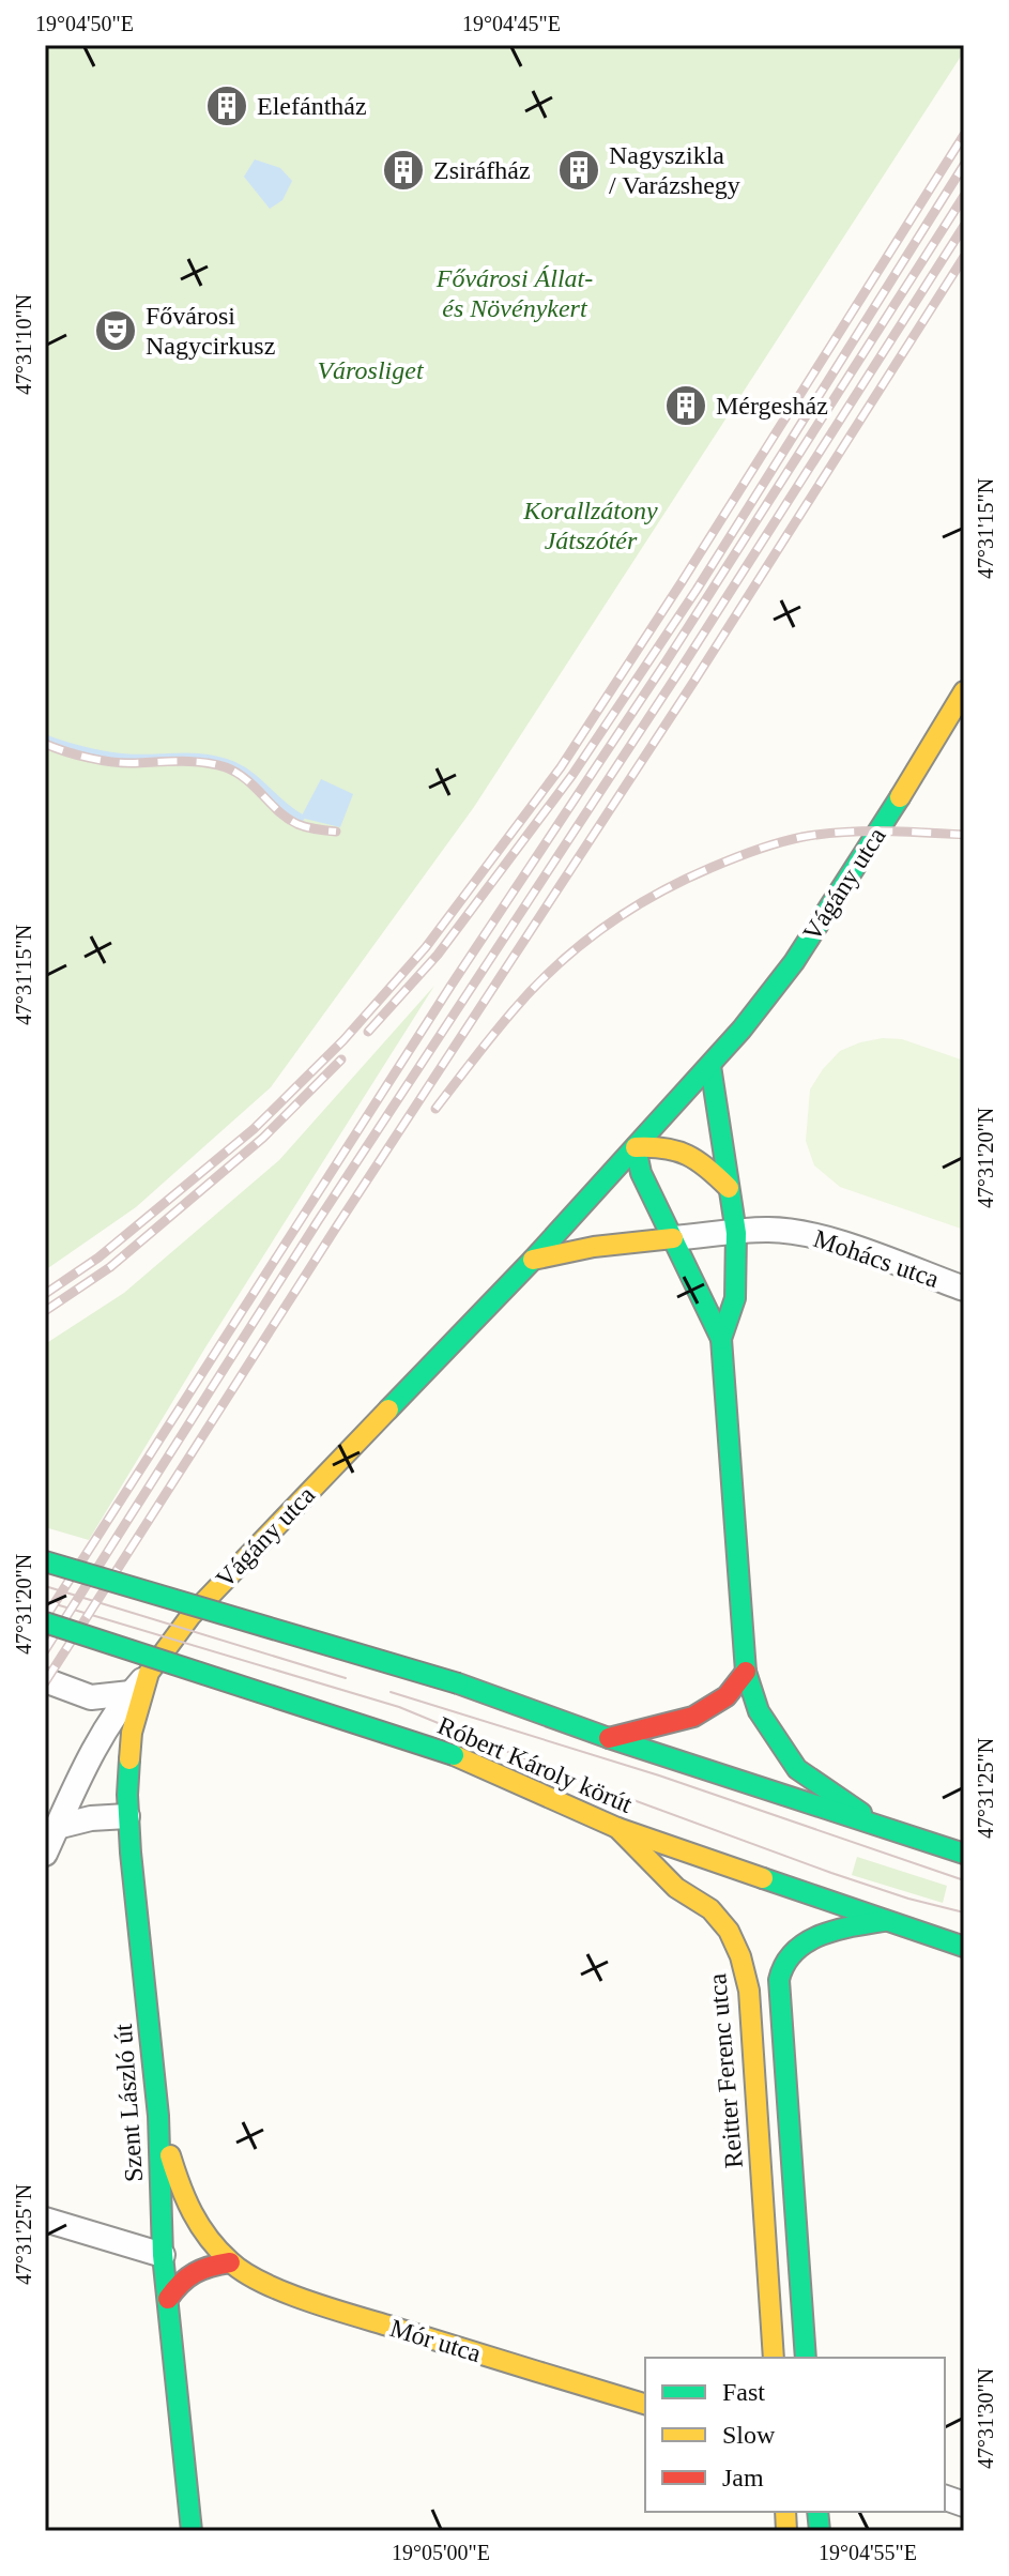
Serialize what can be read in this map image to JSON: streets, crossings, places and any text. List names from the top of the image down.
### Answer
{
  "streets": {
    "street": [
      "Vágány utca",
      "Mohács utca",
      "Róbert Károly körút",
      "Reitter Ferenc utca",
      "Szent László út",
      "Mór utca"
    ]
  },
  "crossings": [
    ["Vágány utca", "Szent László út"],
    ["Róbert Károly körút", "Reitter Ferenc utca"],
    ["Szent László út", "Mór utca"]
  ],
  "parks": ["Fővárosi Állat- és Növénykert", "Városliget", "Korallzátony Játszótér"],
  "places": {
    "building": [
      "Elefántház",
      "Zsiráfház",
      "Nagyszikla / Varázshegy",
      "Mérgesház"
    ],
    "theatre": ["Fővárosi Nagycirkusz"]
  },
  "legend": ["Fast", "Slow", "Jam"],
  "coordinates": [
    "19°04'50\"E",
    "19°04'45\"E",
    "47°31'10\"N",
    "47°31'15\"N",
    "47°31'20\"N",
    "47°31'25\"N",
    "47°31'30\"N",
    "19°05'00\"E",
    "19°04'55\"E"
  ]
}
